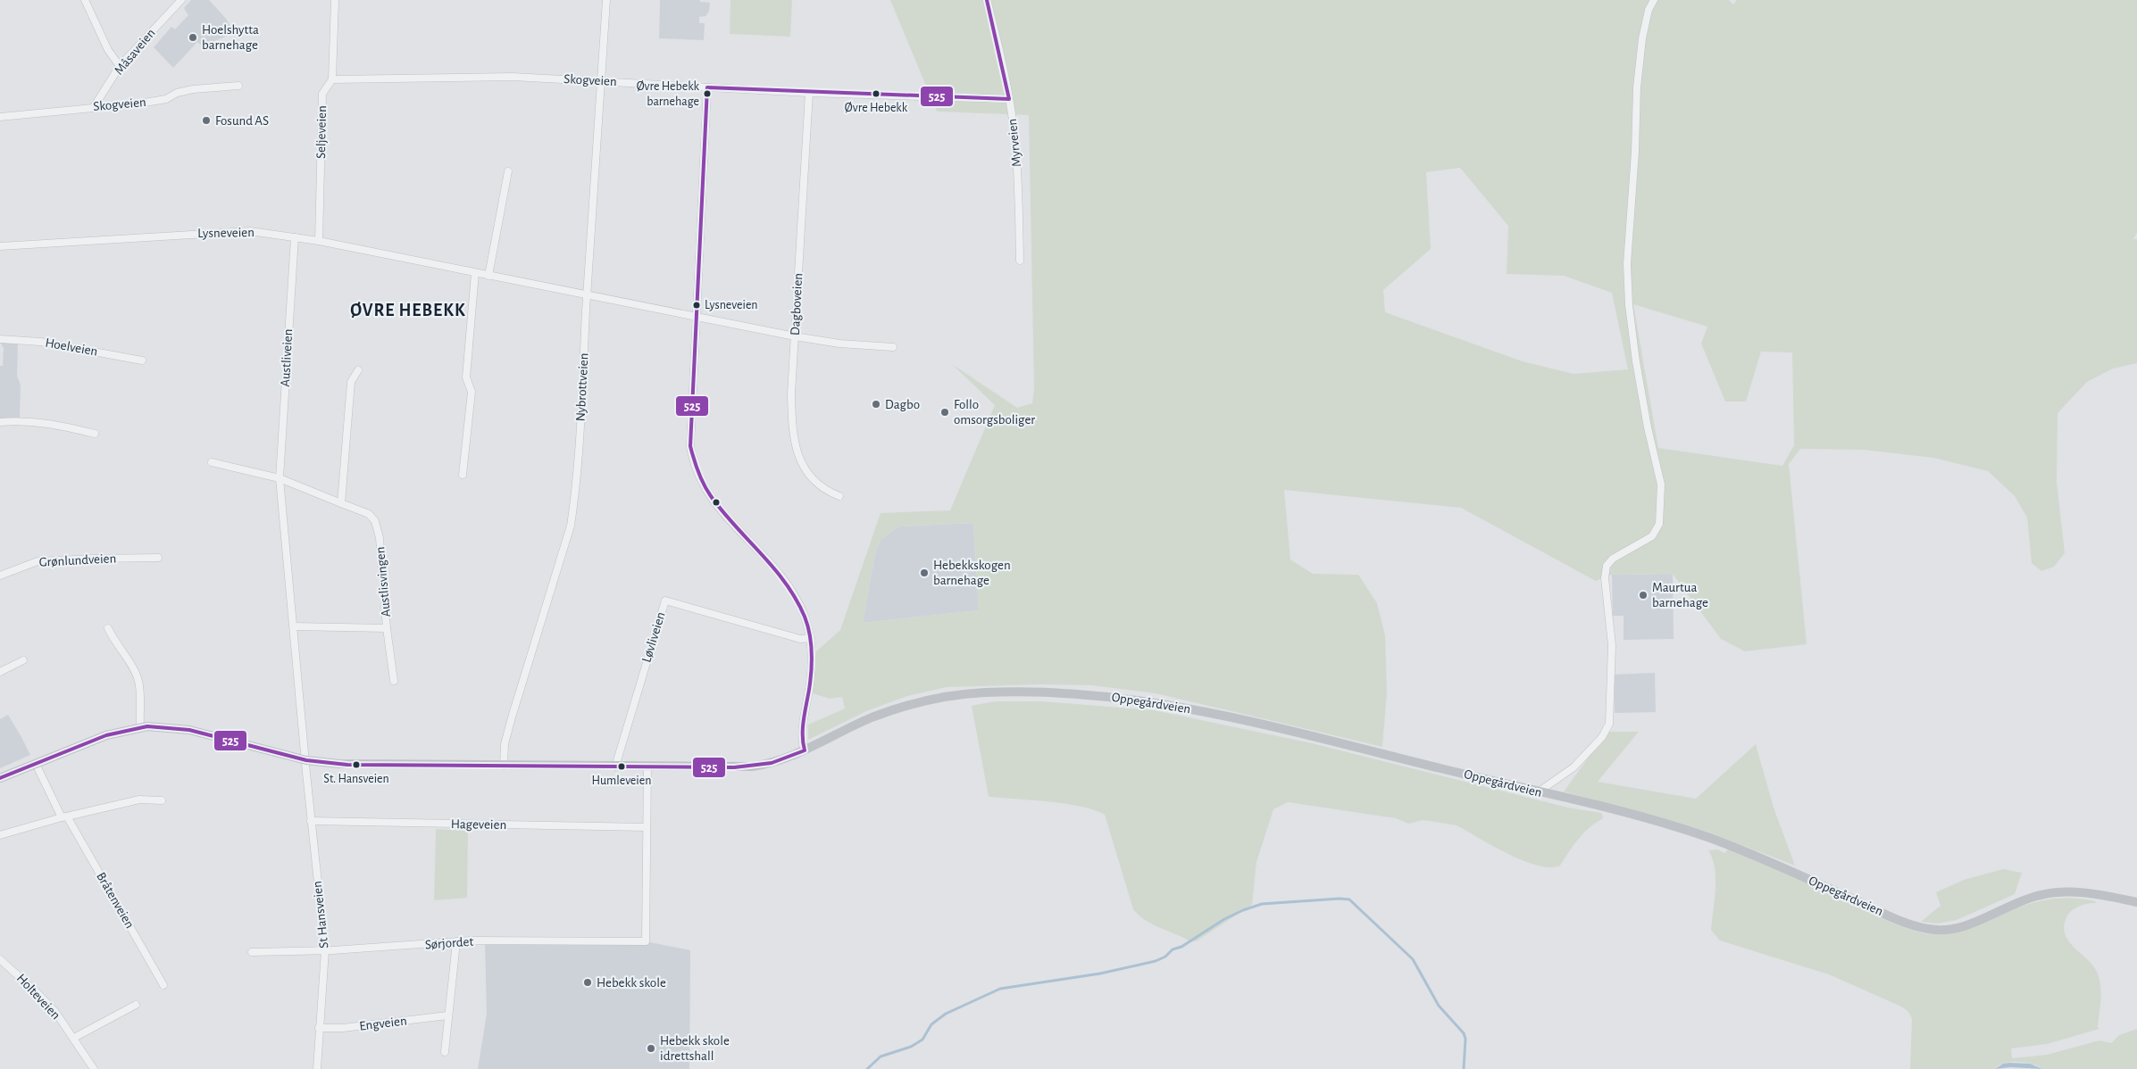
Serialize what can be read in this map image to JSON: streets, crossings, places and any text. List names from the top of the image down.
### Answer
{
  "streets": {
    "main road": ["Oppegårdveien"],
    "street": [
      "Måsaveien",
      "Skogveien",
      "Seljeveien",
      "Myrveien",
      "Lysneveien",
      "Dagboveien",
      "Hoelveien",
      "Austliveien",
      "Nybrottveien",
      "Grønlundveien",
      "Austlisvingen",
      "Løvliveien",
      "Hageveien",
      "Bråtenveien",
      "St Hansveien",
      "Sørjordet",
      "Holteveien",
      "Engveien"
    ]
  },
  "crossings": [
    ["Måsaveien", "Skogveien"],
    ["Skogveien", "Seljeveien"],
    ["Skogveien", "Myrveien"],
    ["Skogveien", "Dagboveien"],
    ["Skogveien", "Nybrottveien"],
    ["Seljeveien", "Lysneveien"],
    ["Lysneveien", "Dagboveien"],
    ["Lysneveien", "Austliveien"],
    ["Lysneveien", "Nybrottveien"],
    ["Austliveien", "Austlisvingen"],
    ["Austliveien", "Oppegårdveien"],
    ["Austliveien", "St Hansveien"],
    ["Nybrottveien", "Oppegårdveien"],
    ["Løvliveien", "Oppegårdveien"],
    ["Oppegårdveien", "Bråtenveien"],
    ["Oppegårdveien", "St Hansveien"],
    ["Hageveien", "St Hansveien"],
    ["Hageveien", "Sørjordet"],
    ["St Hansveien", "Sørjordet"],
    ["St Hansveien", "Engveien"]
  ],
  "districts": ["ØVRE HEBEKK"],
  "places": [
    "Hoelshytta barnehage",
    "Øvre Hebekk barnehage",
    "Øvre Hebekk",
    "Fosund AS",
    "Lysneveien",
    "Dagbo",
    "Follo omsorgsboliger",
    "Hebekkskogen barnehage",
    "Maurtua barnehage",
    "St. Hansveien",
    "Humleveien",
    "Hebekk skole",
    "Hebekk skole idrettshall"
  ],
  "lines": ["transit line 525"]
}
